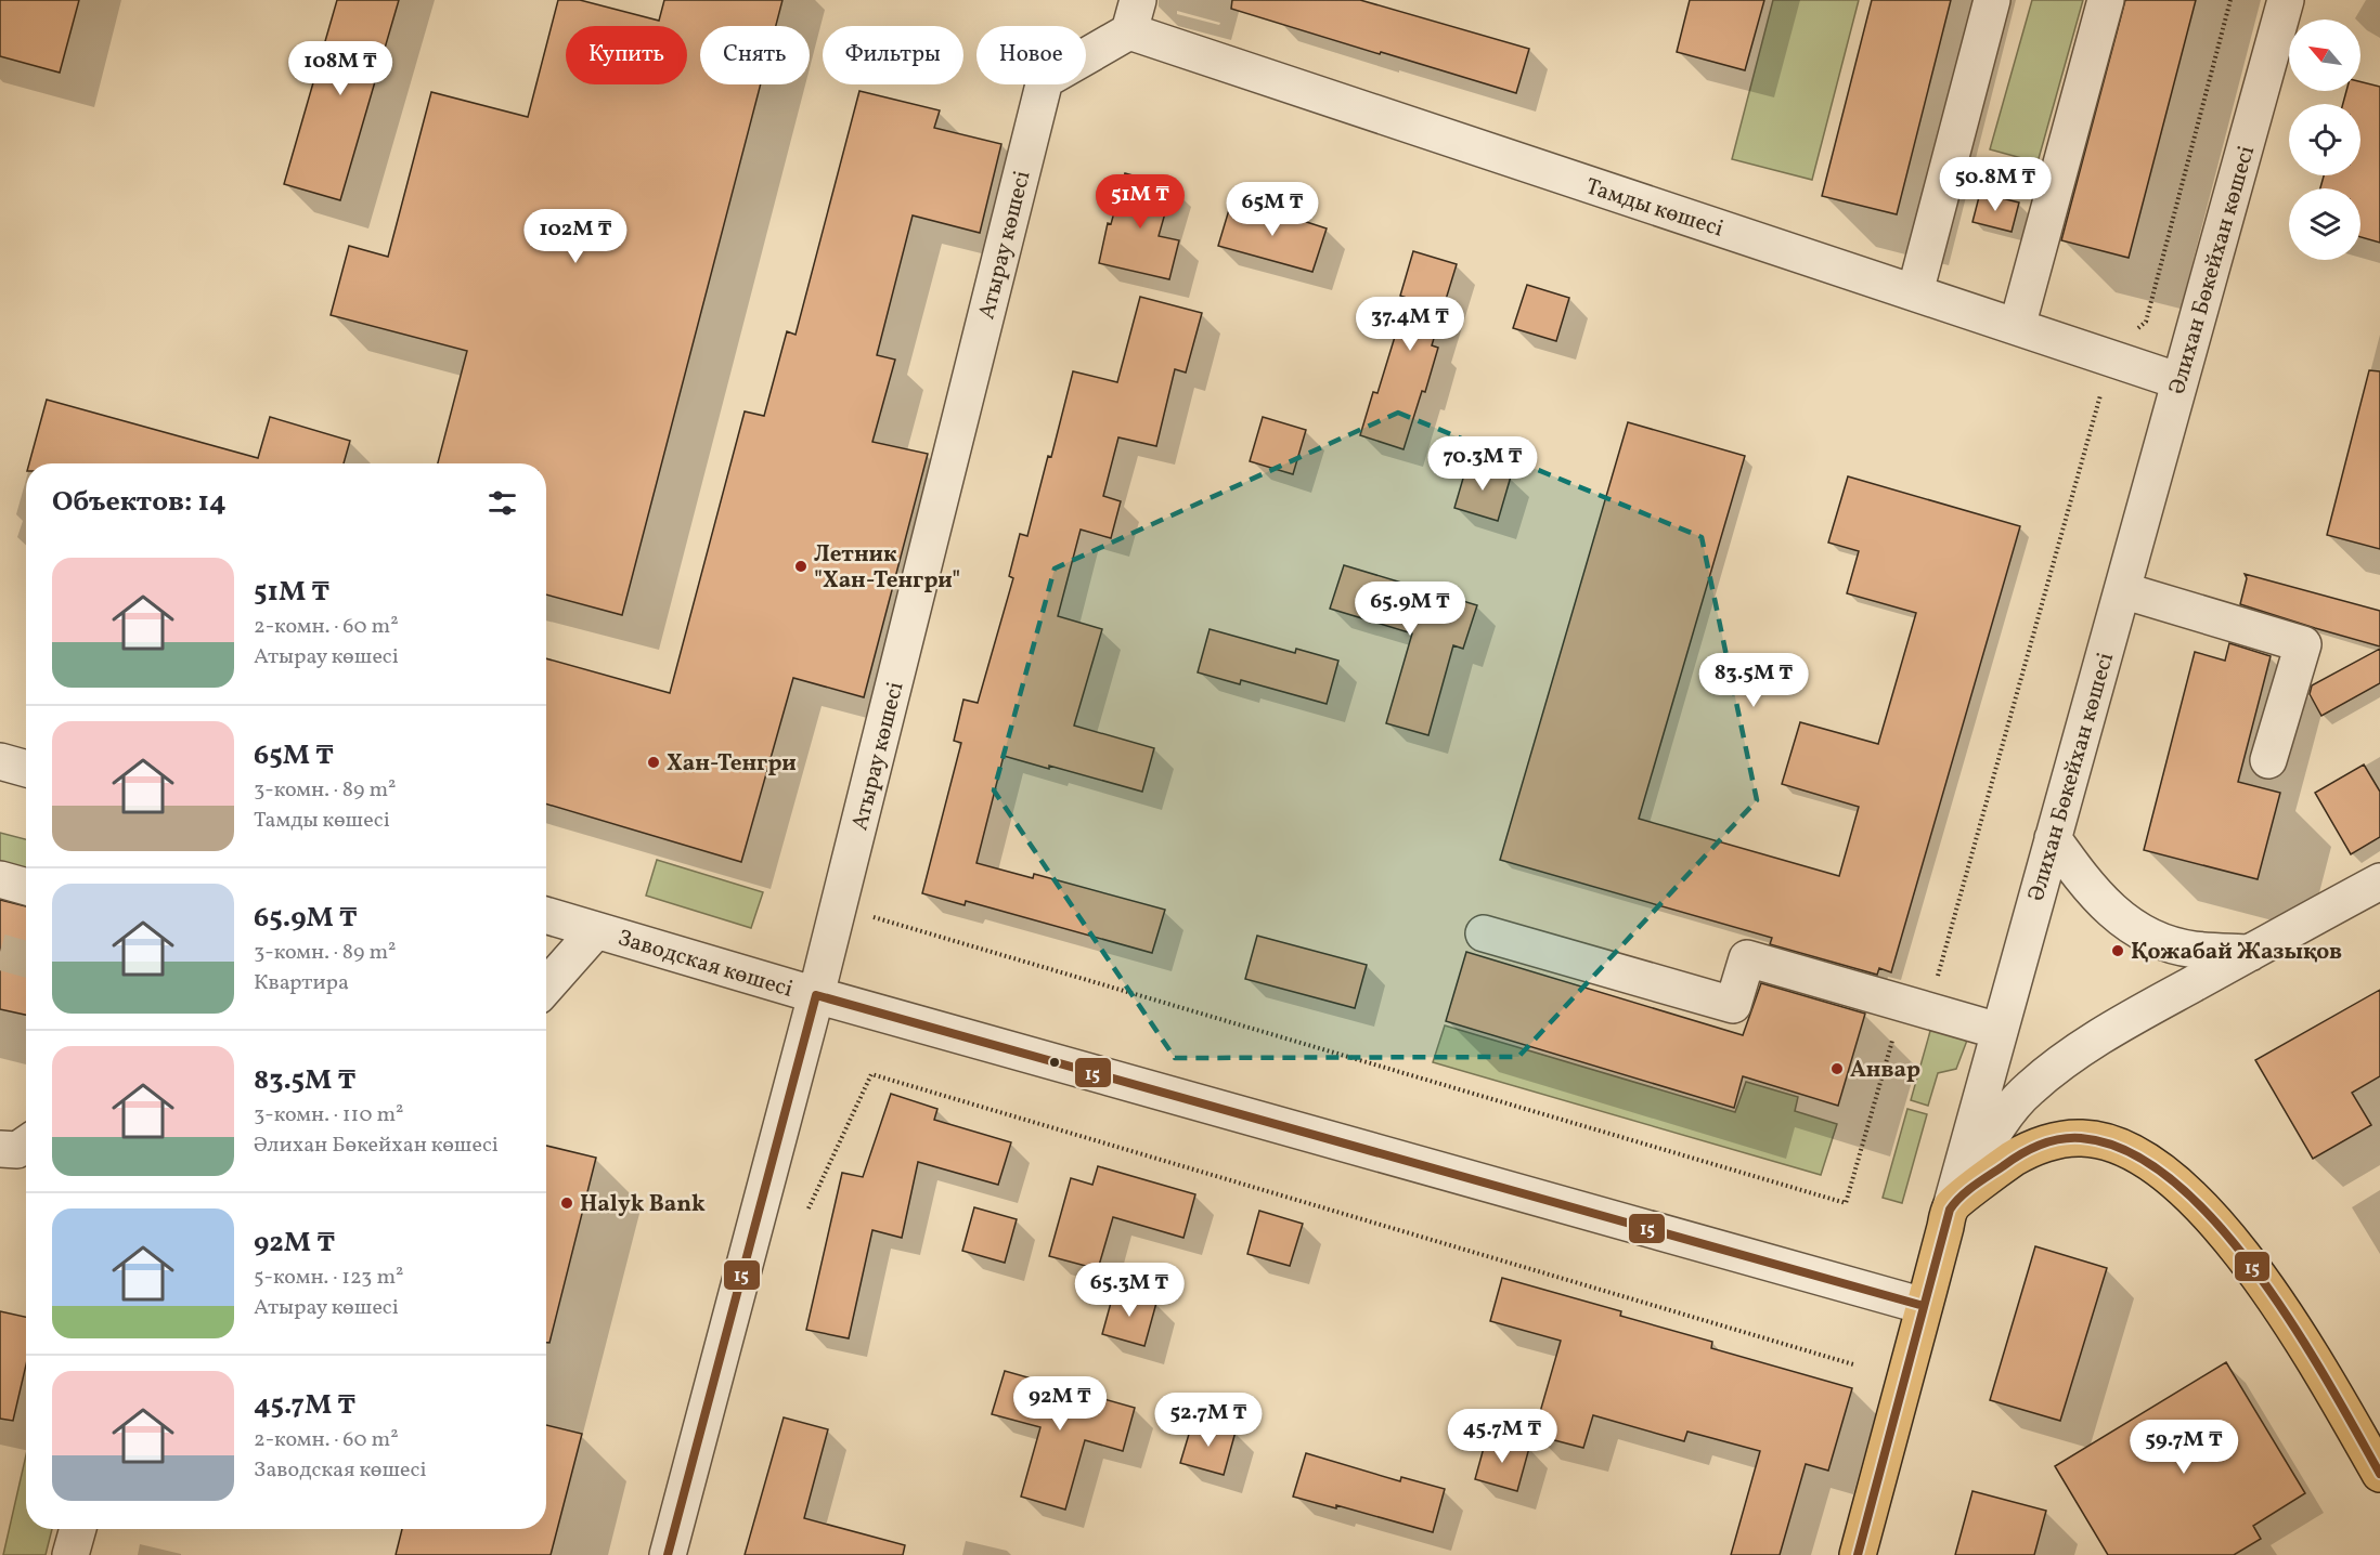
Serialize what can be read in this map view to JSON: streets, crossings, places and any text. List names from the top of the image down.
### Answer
{
  "streets": {
    "main road": ["Әлихан Бөкейхан көшесі"],
    "street": ["Тамды көшесі", "Атырау көшесі", "Заводская көшесі"]
  },
  "crossings": [
    ["Тамды көшесі", "Атырау көшесі"],
    ["Тамды көшесі", "Әлихан Бөкейхан көшесі"],
    ["Атырау көшесі", "Заводская көшесі"],
    ["Әлихан Бөкейхан көшесі", "Заводская көшесі"]
  ],
  "places": [
    "Летник \"Хан-Тенгри\"",
    "Хан-Тенгри",
    "Қожабай Жазықов",
    "Анвар",
    "Halyk Bank"
  ],
  "lines": ["transit line 15"],
  "north": "top left",
  "page": {
    "chip": [
      "Купить",
      "Снять",
      "Фильтры",
      "Новое"
    ],
    "price": [
      "108M ₸",
      "50.8M ₸",
      "51M ₸",
      "65M ₸",
      "102M ₸",
      "37.4M ₸",
      "70.3M ₸",
      "65.9M ₸",
      "83.5M ₸",
      "65.3M ₸",
      "92M ₸",
      "52.7M ₸",
      "45.7M ₸",
      "59.7M ₸"
    ],
    "heading": "Объектов: 14",
    "list": [
      {
        "name": "51M ₸",
        "note": "2-комн. · 60 m² · Атырау көшесі"
      },
      {
        "name": "65M ₸",
        "note": "3-комн. · 89 m² · Тамды көшесі"
      },
      {
        "name": "65.9M ₸",
        "note": "3-комн. · 89 m² · Квартира"
      },
      {
        "name": "83.5M ₸",
        "note": "3-комн. · 110 m² · Әлихан Бөкейхан көшесі"
      },
      {
        "name": "92M ₸",
        "note": "5-комн. · 123 m² · Атырау көшесі"
      },
      {
        "name": "45.7M ₸",
        "note": "2-комн. · 60 m² · Заводская көшесі"
      }
    ]
  }
}
